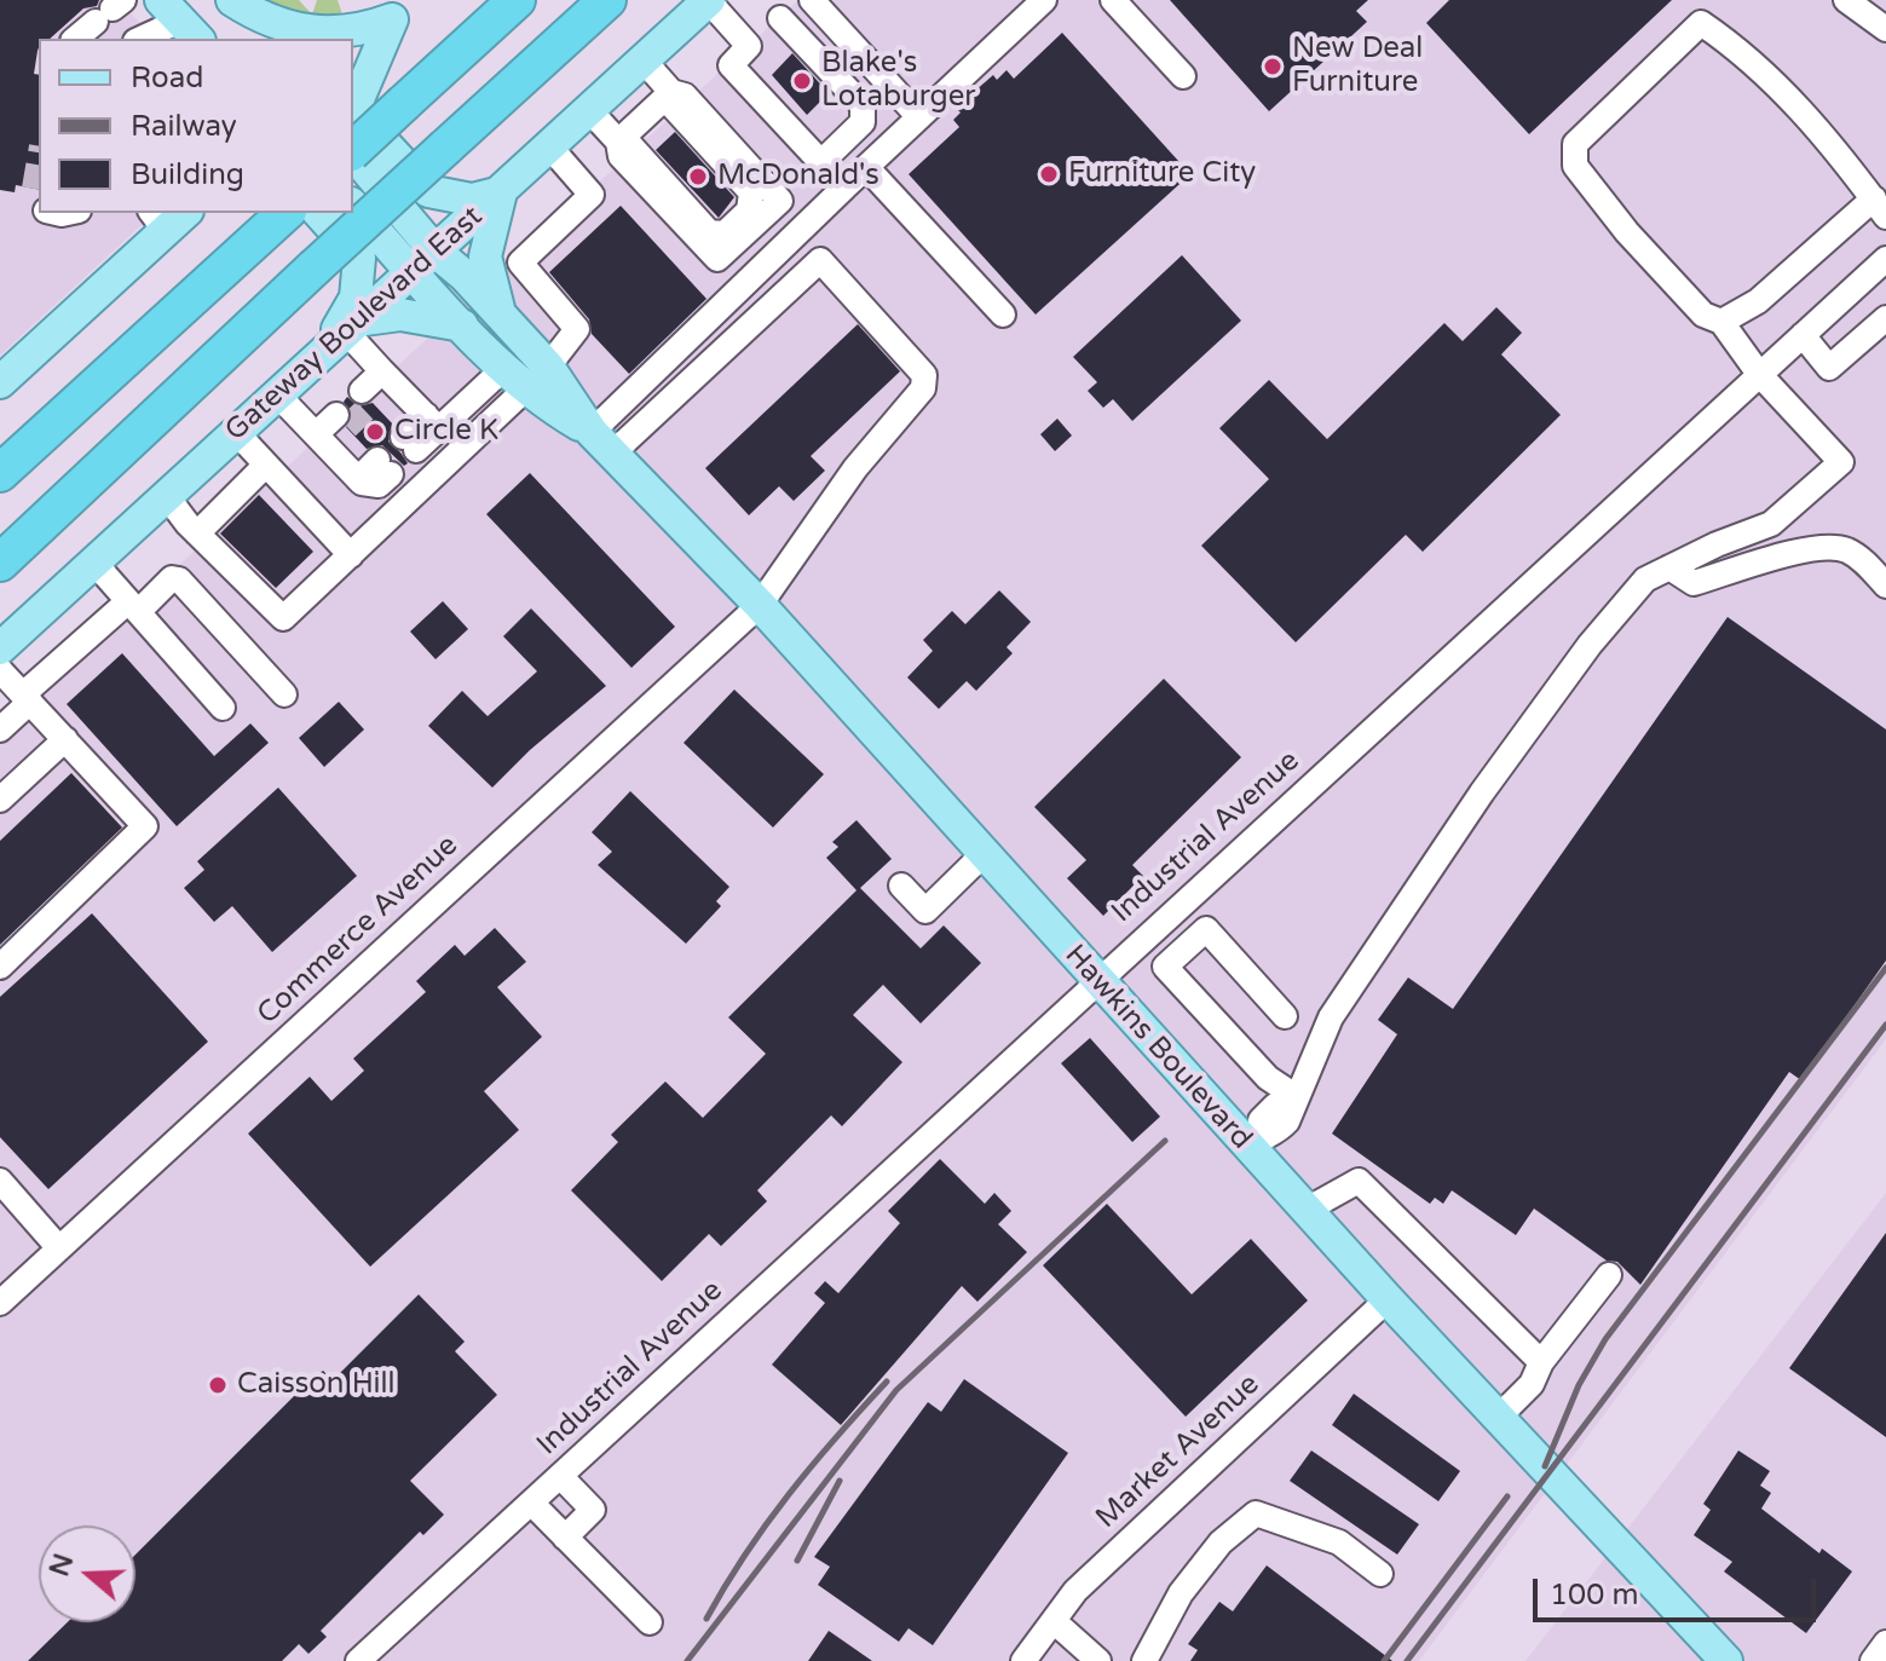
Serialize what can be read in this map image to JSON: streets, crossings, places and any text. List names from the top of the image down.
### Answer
{
  "streets": {
    "main road": ["Gateway Boulevard East", "Hawkins Boulevard"],
    "street": ["Industrial Avenue", "Commerce Avenue", "Market Avenue"]
  },
  "crossings": [
    ["Gateway Boulevard East", "Hawkins Boulevard"],
    ["Industrial Avenue", "Hawkins Boulevard"],
    ["Commerce Avenue", "Hawkins Boulevard"],
    ["Hawkins Boulevard", "Market Avenue"]
  ],
  "places": [
    "New Deal Furniture",
    "Blake's Lotaburger",
    "Furniture City",
    "McDonald's",
    "Circle K",
    "Caisson Hill"
  ],
  "legend": ["Road", "Railway", "Building"],
  "scale_bar": "100 m",
  "north": "left"
}
